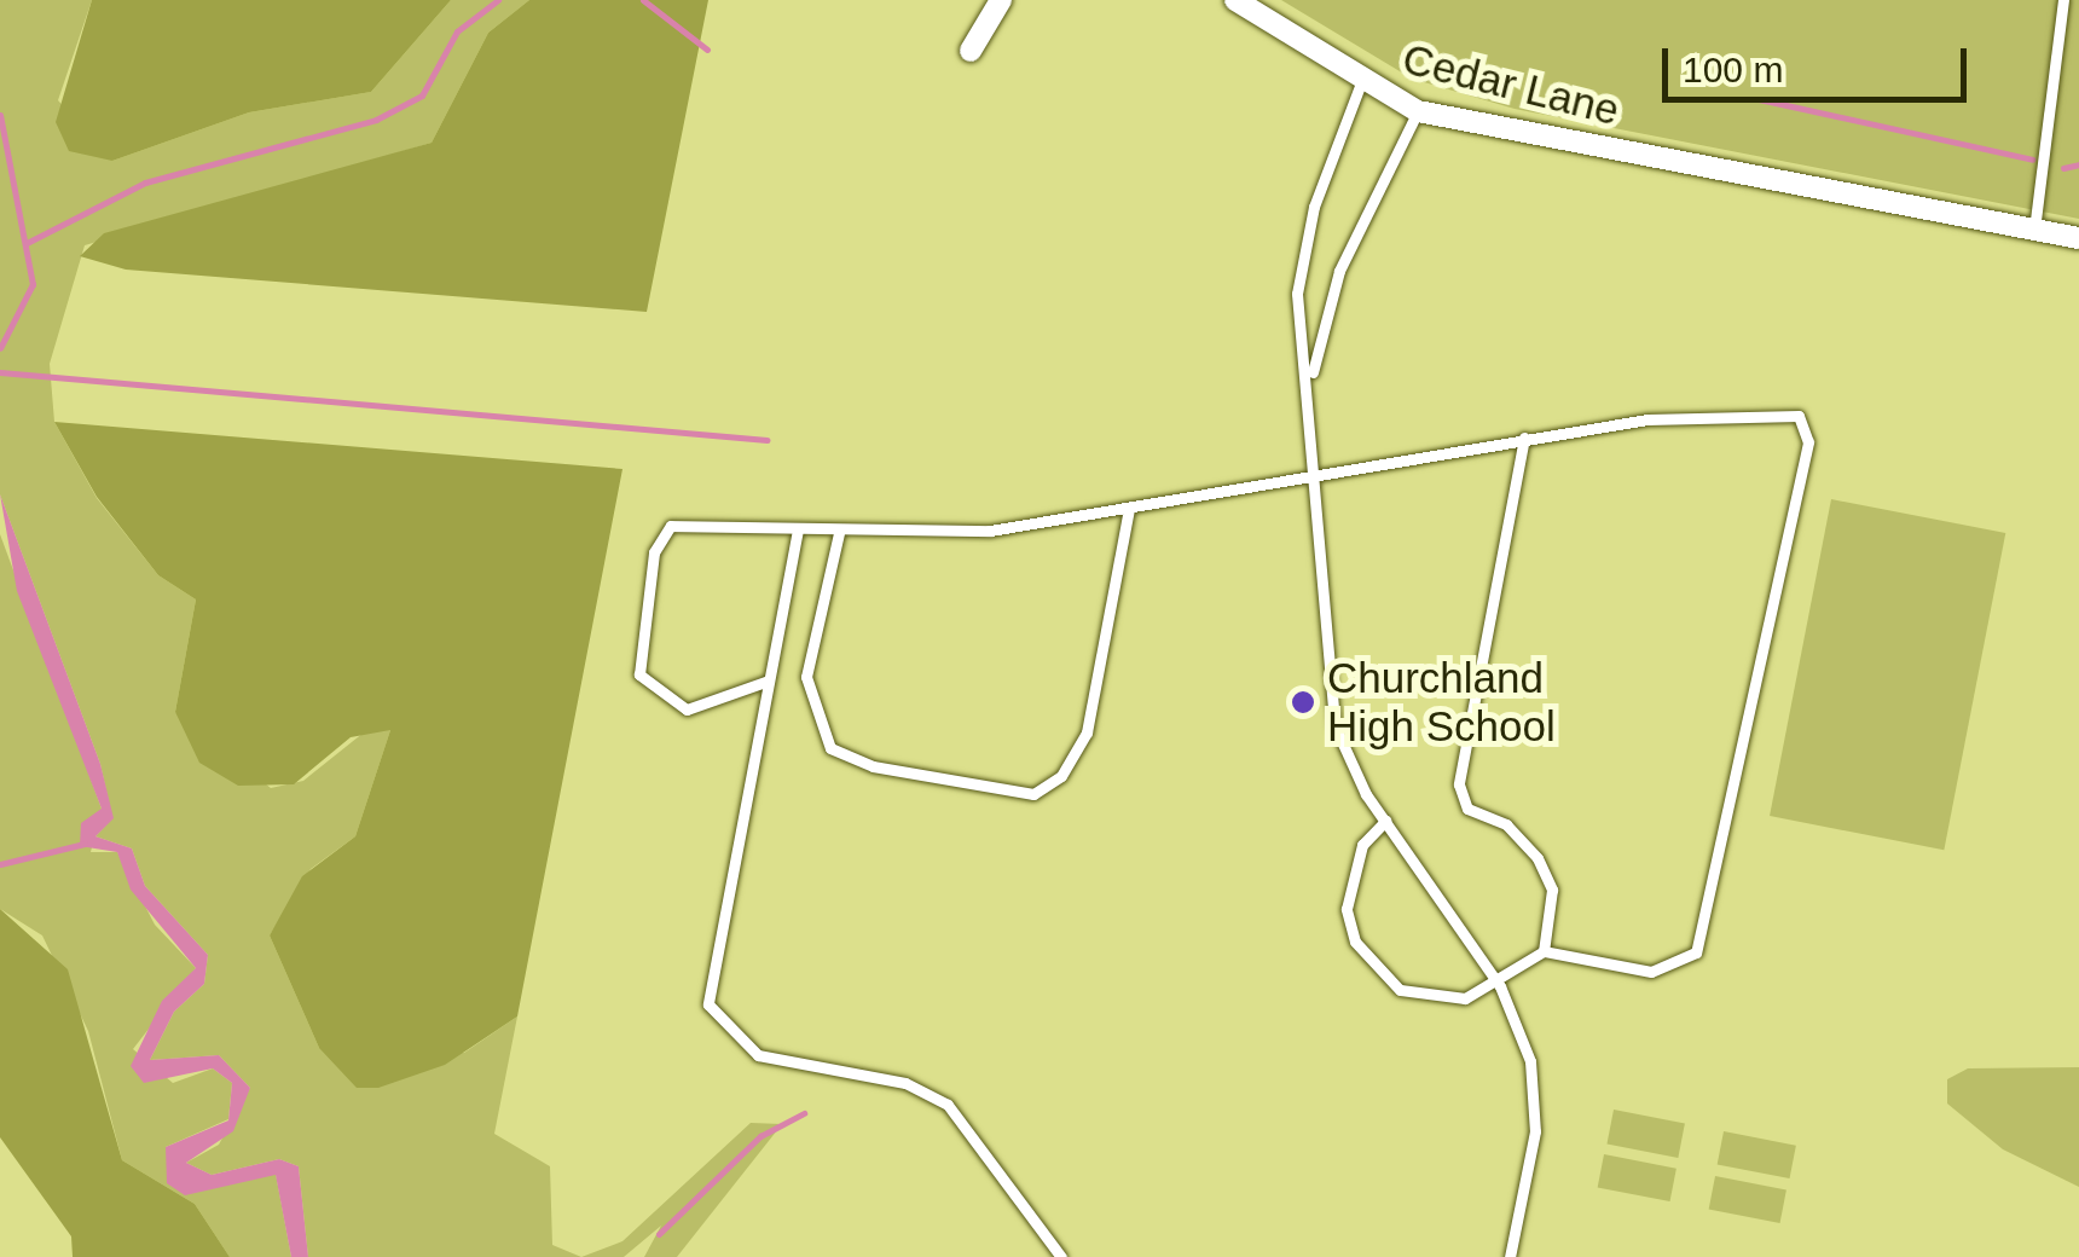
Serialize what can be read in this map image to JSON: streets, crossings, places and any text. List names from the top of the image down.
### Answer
{
  "streets": {
    "street": ["Cedar Lane"]
  },
  "places": ["Churchland High School"],
  "scale_bar": "100 m"
}
